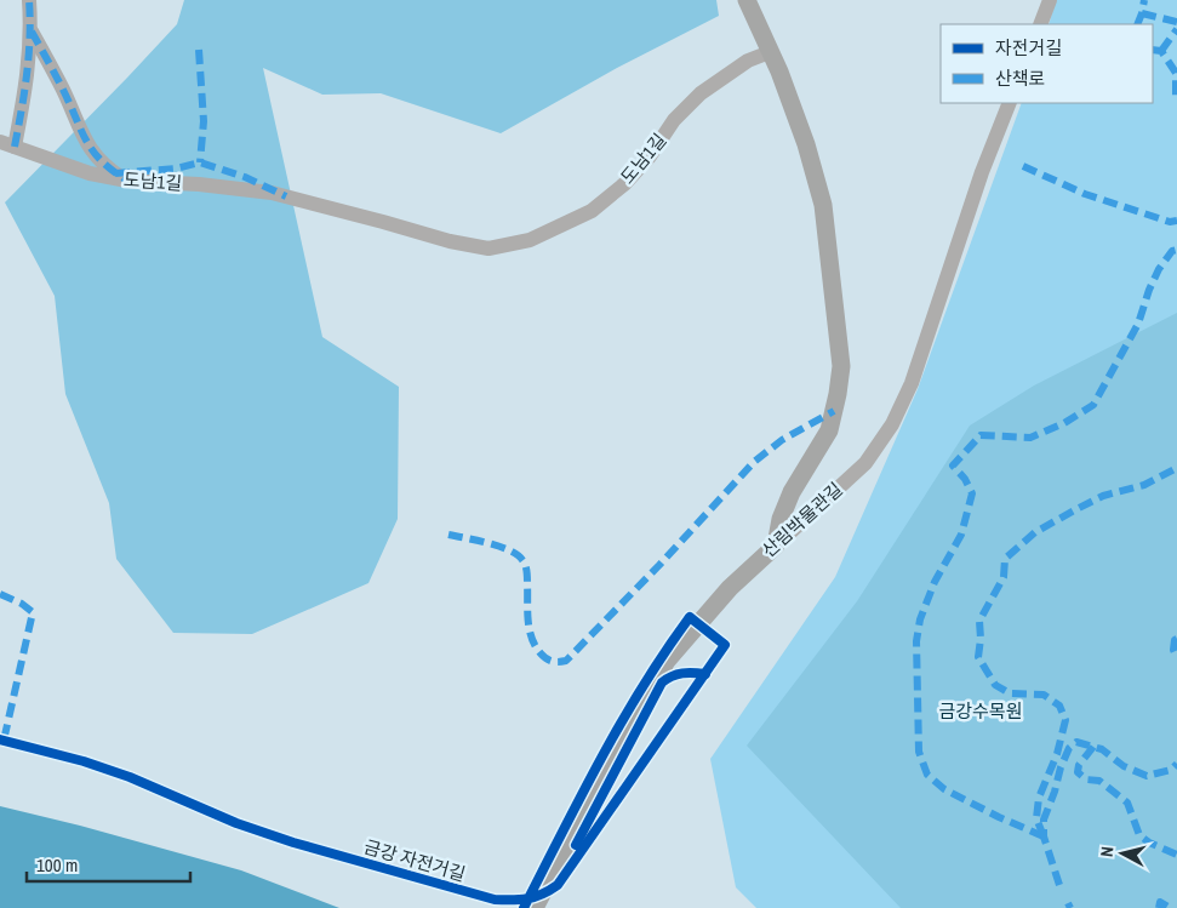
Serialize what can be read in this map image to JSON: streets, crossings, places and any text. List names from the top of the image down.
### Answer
{
  "streets": {
    "main road": ["산림박물관길"],
    "street": ["도남1길"],
    "cycle path": ["금강 자전거길"]
  },
  "parks": ["금강수목원"],
  "legend": ["자전거길", "산책로"],
  "scale_bar": "100 m",
  "north": "left"
}
